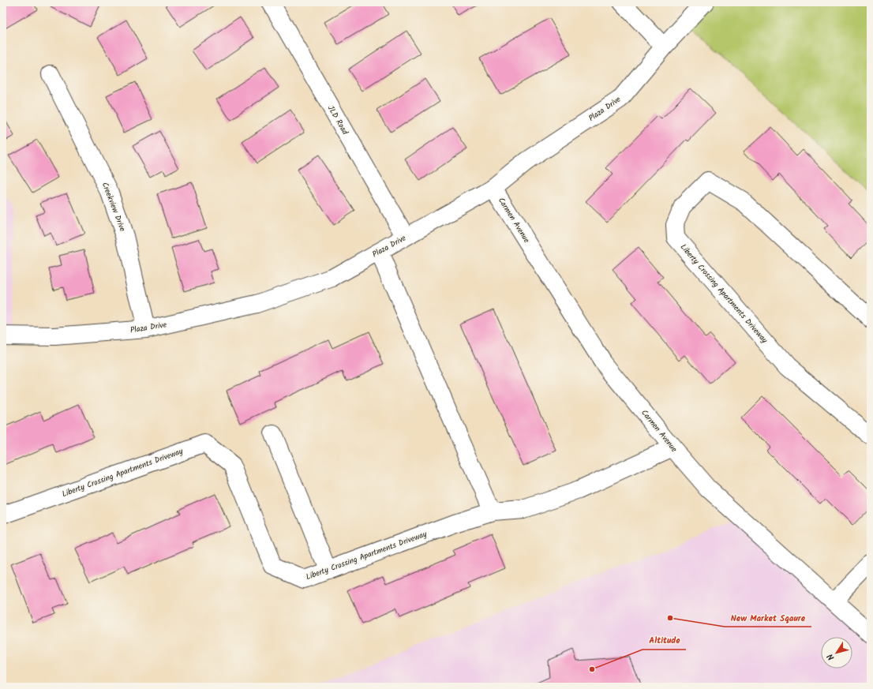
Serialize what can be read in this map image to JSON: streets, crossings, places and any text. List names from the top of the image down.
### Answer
{
  "streets": {
    "street": [
      "Plaza Drive",
      "JLD Road",
      "Creekview Drive",
      "Carmen Avenue",
      "Liberty Crossing Apartments Driveway"
    ]
  },
  "crossings": [
    ["Plaza Drive", "JLD Road"],
    ["Plaza Drive", "Creekview Drive"],
    ["Plaza Drive", "Carmen Avenue"],
    ["Carmen Avenue", "Liberty Crossing Apartments Driveway"]
  ],
  "places": ["New Market Sqaure", "Altitude"],
  "north": "bottom left"
}
